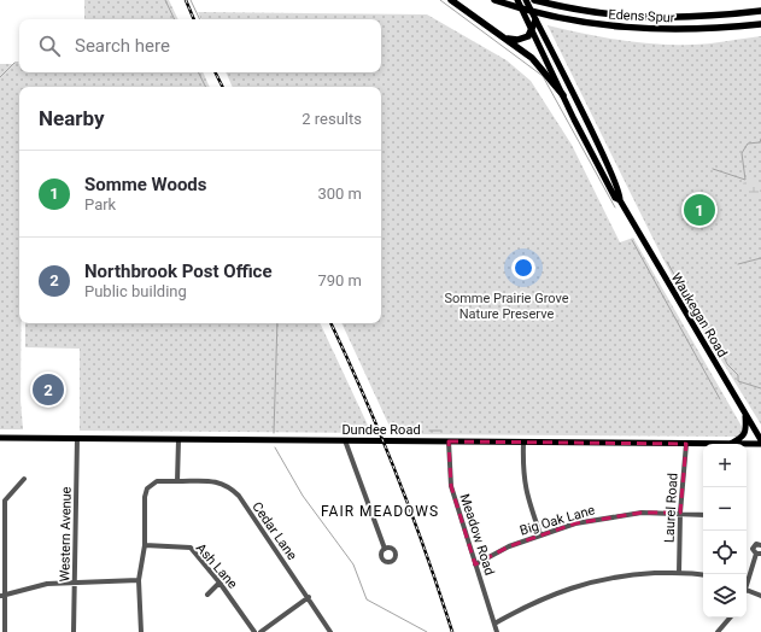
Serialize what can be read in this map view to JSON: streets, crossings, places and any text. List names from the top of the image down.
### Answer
{
  "streets": {
    "highway": ["Edens Spur"],
    "main road": ["Waukegan Road", "Dundee Road"],
    "street": [
      "Laurel Road",
      "Big Oak Lane",
      "Cedar Lane",
      "Western Avenue",
      "Meadow Road",
      "Ash Lane"
    ]
  },
  "crossings": [
    ["Dundee Road", "Laurel Road"],
    ["Dundee Road", "Western Avenue"],
    ["Dundee Road", "Meadow Road"],
    ["Laurel Road", "Big Oak Lane"],
    ["Big Oak Lane", "Meadow Road"]
  ],
  "districts": ["FAIR MEADOWS"],
  "parks": ["Somme Prairie Grove Nature Preserve"],
  "page": {
    "search": "Search here",
    "heading": ["Nearby", "2 results"],
    "list": [
      {
        "mark": "1",
        "name": "Somme Woods",
        "note": "Park",
        "value": "300 m"
      },
      {
        "mark": "2",
        "name": "Northbrook Post Office",
        "note": "Public building",
        "value": "790 m"
      }
    ],
    "pins": ["1", "2"],
    "map_buttons": ["+", "−"]
  }
}
